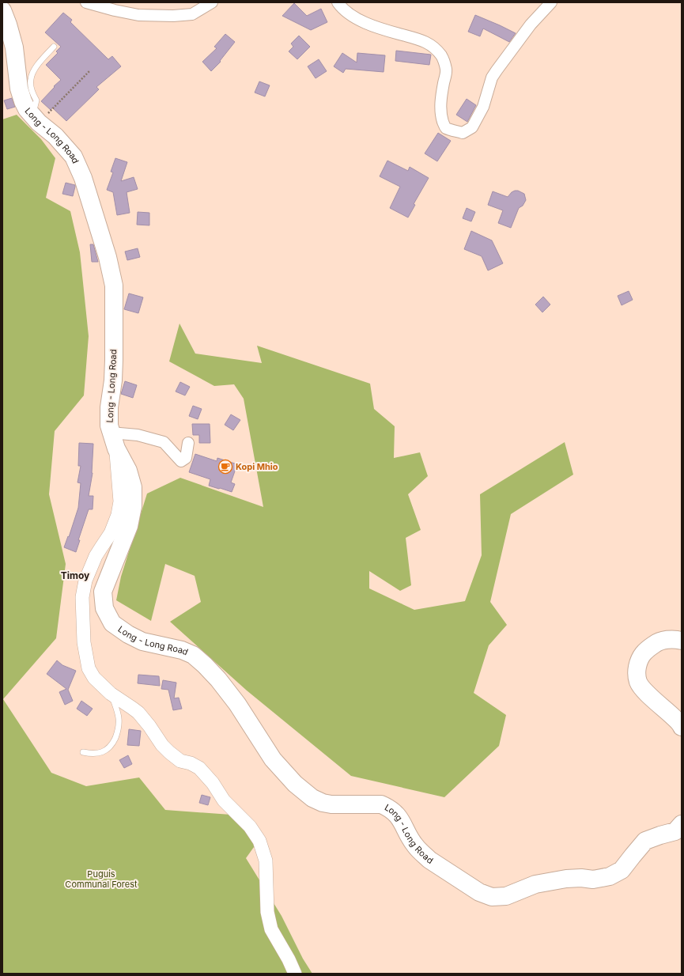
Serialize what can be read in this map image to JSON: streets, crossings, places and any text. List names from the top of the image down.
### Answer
{
  "streets": {
    "main road": ["Long - Long Road"]
  },
  "districts": ["Timoy"],
  "parks": ["Puguis Communal Forest"],
  "places": {
    "cafe": ["Kopi Mhio"]
  }
}
